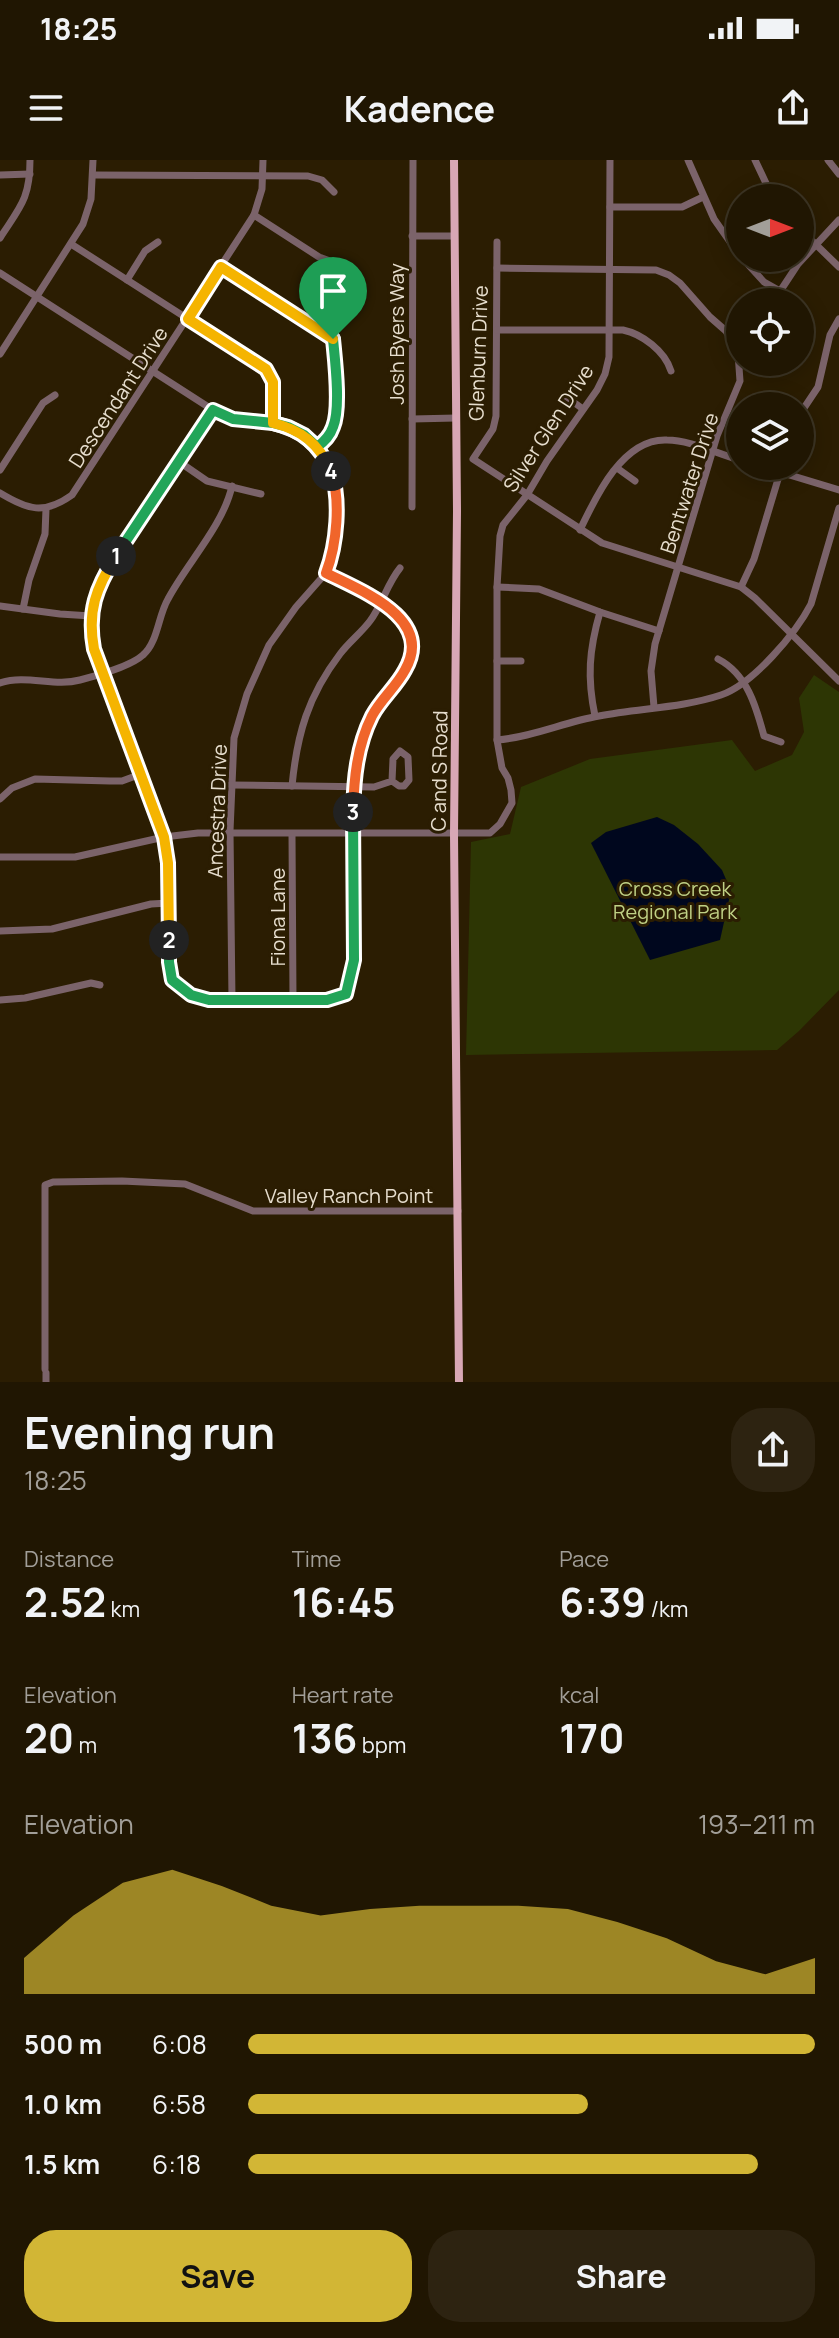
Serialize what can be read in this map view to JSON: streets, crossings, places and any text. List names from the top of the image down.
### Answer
{
  "streets": {
    "main road": ["C and S Road"],
    "street": [
      "Josh Byers Way",
      "Glenburn Drive",
      "Descendant Drive",
      "Silver Glen Drive",
      "Bentwater Drive",
      "Ancestra Drive",
      "Fiona Lane",
      "Valley Ranch Point"
    ]
  },
  "crossings": [
    ["Glenburn Drive", "Silver Glen Drive"],
    ["Glenburn Drive", "Bentwater Drive"],
    ["Silver Glen Drive", "Bentwater Drive"],
    ["Silver Glen Drive", "C and S Road"],
    ["C and S Road", "Valley Ranch Point"]
  ],
  "parks": ["Cross Creek Regional Park"],
  "north": "right",
  "page": {
    "status": "18:25",
    "header": "Kadence",
    "pins": [
      "4",
      "1",
      "3",
      "2"
    ],
    "heading": ["Evening run", "18:25"],
    "stats": [
      ["Distance", "2.52 km"],
      ["Time", "16:45"],
      ["Pace", "6:39 /km"],
      ["Elevation", "20 m"],
      ["Heart rate", "136 bpm"],
      ["kcal", "170"]
    ],
    "chart": ["Elevation", "193–211 m"],
    "list": [
      {
        "name": "500 m",
        "note": "6:08"
      },
      {
        "name": "1.0 km",
        "note": "6:58"
      },
      {
        "name": "1.5 km",
        "note": "6:18"
      }
    ],
    "buttons": ["Save", "Share"]
  }
}
